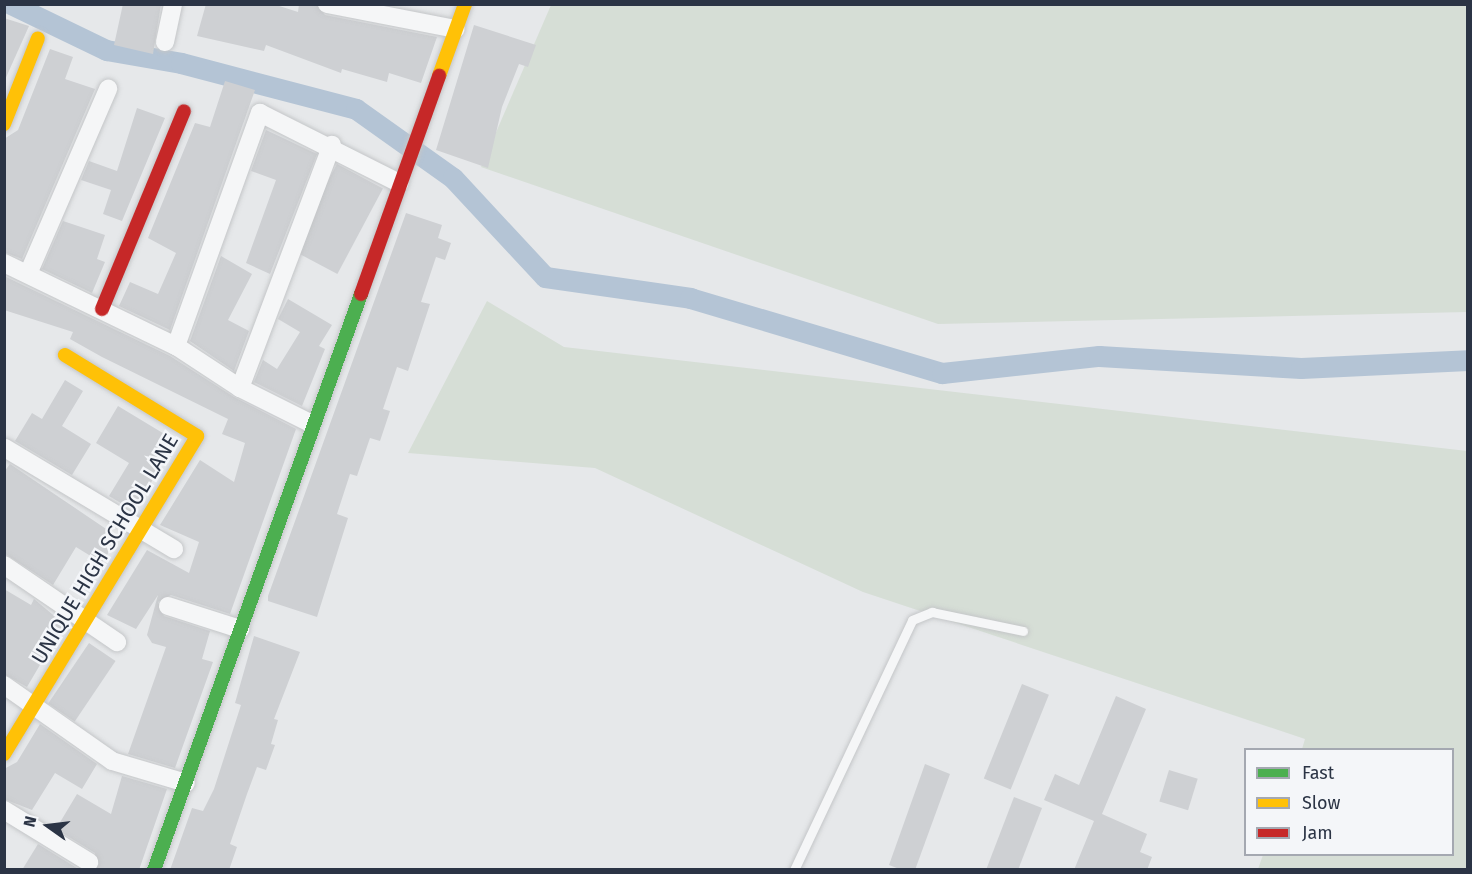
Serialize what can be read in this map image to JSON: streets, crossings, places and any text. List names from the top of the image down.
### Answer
{
  "streets": {
    "street": ["UNIQUE HIGH SCHOOL LANE"]
  },
  "legend": ["Fast", "Slow", "Jam"],
  "north": "left"
}
